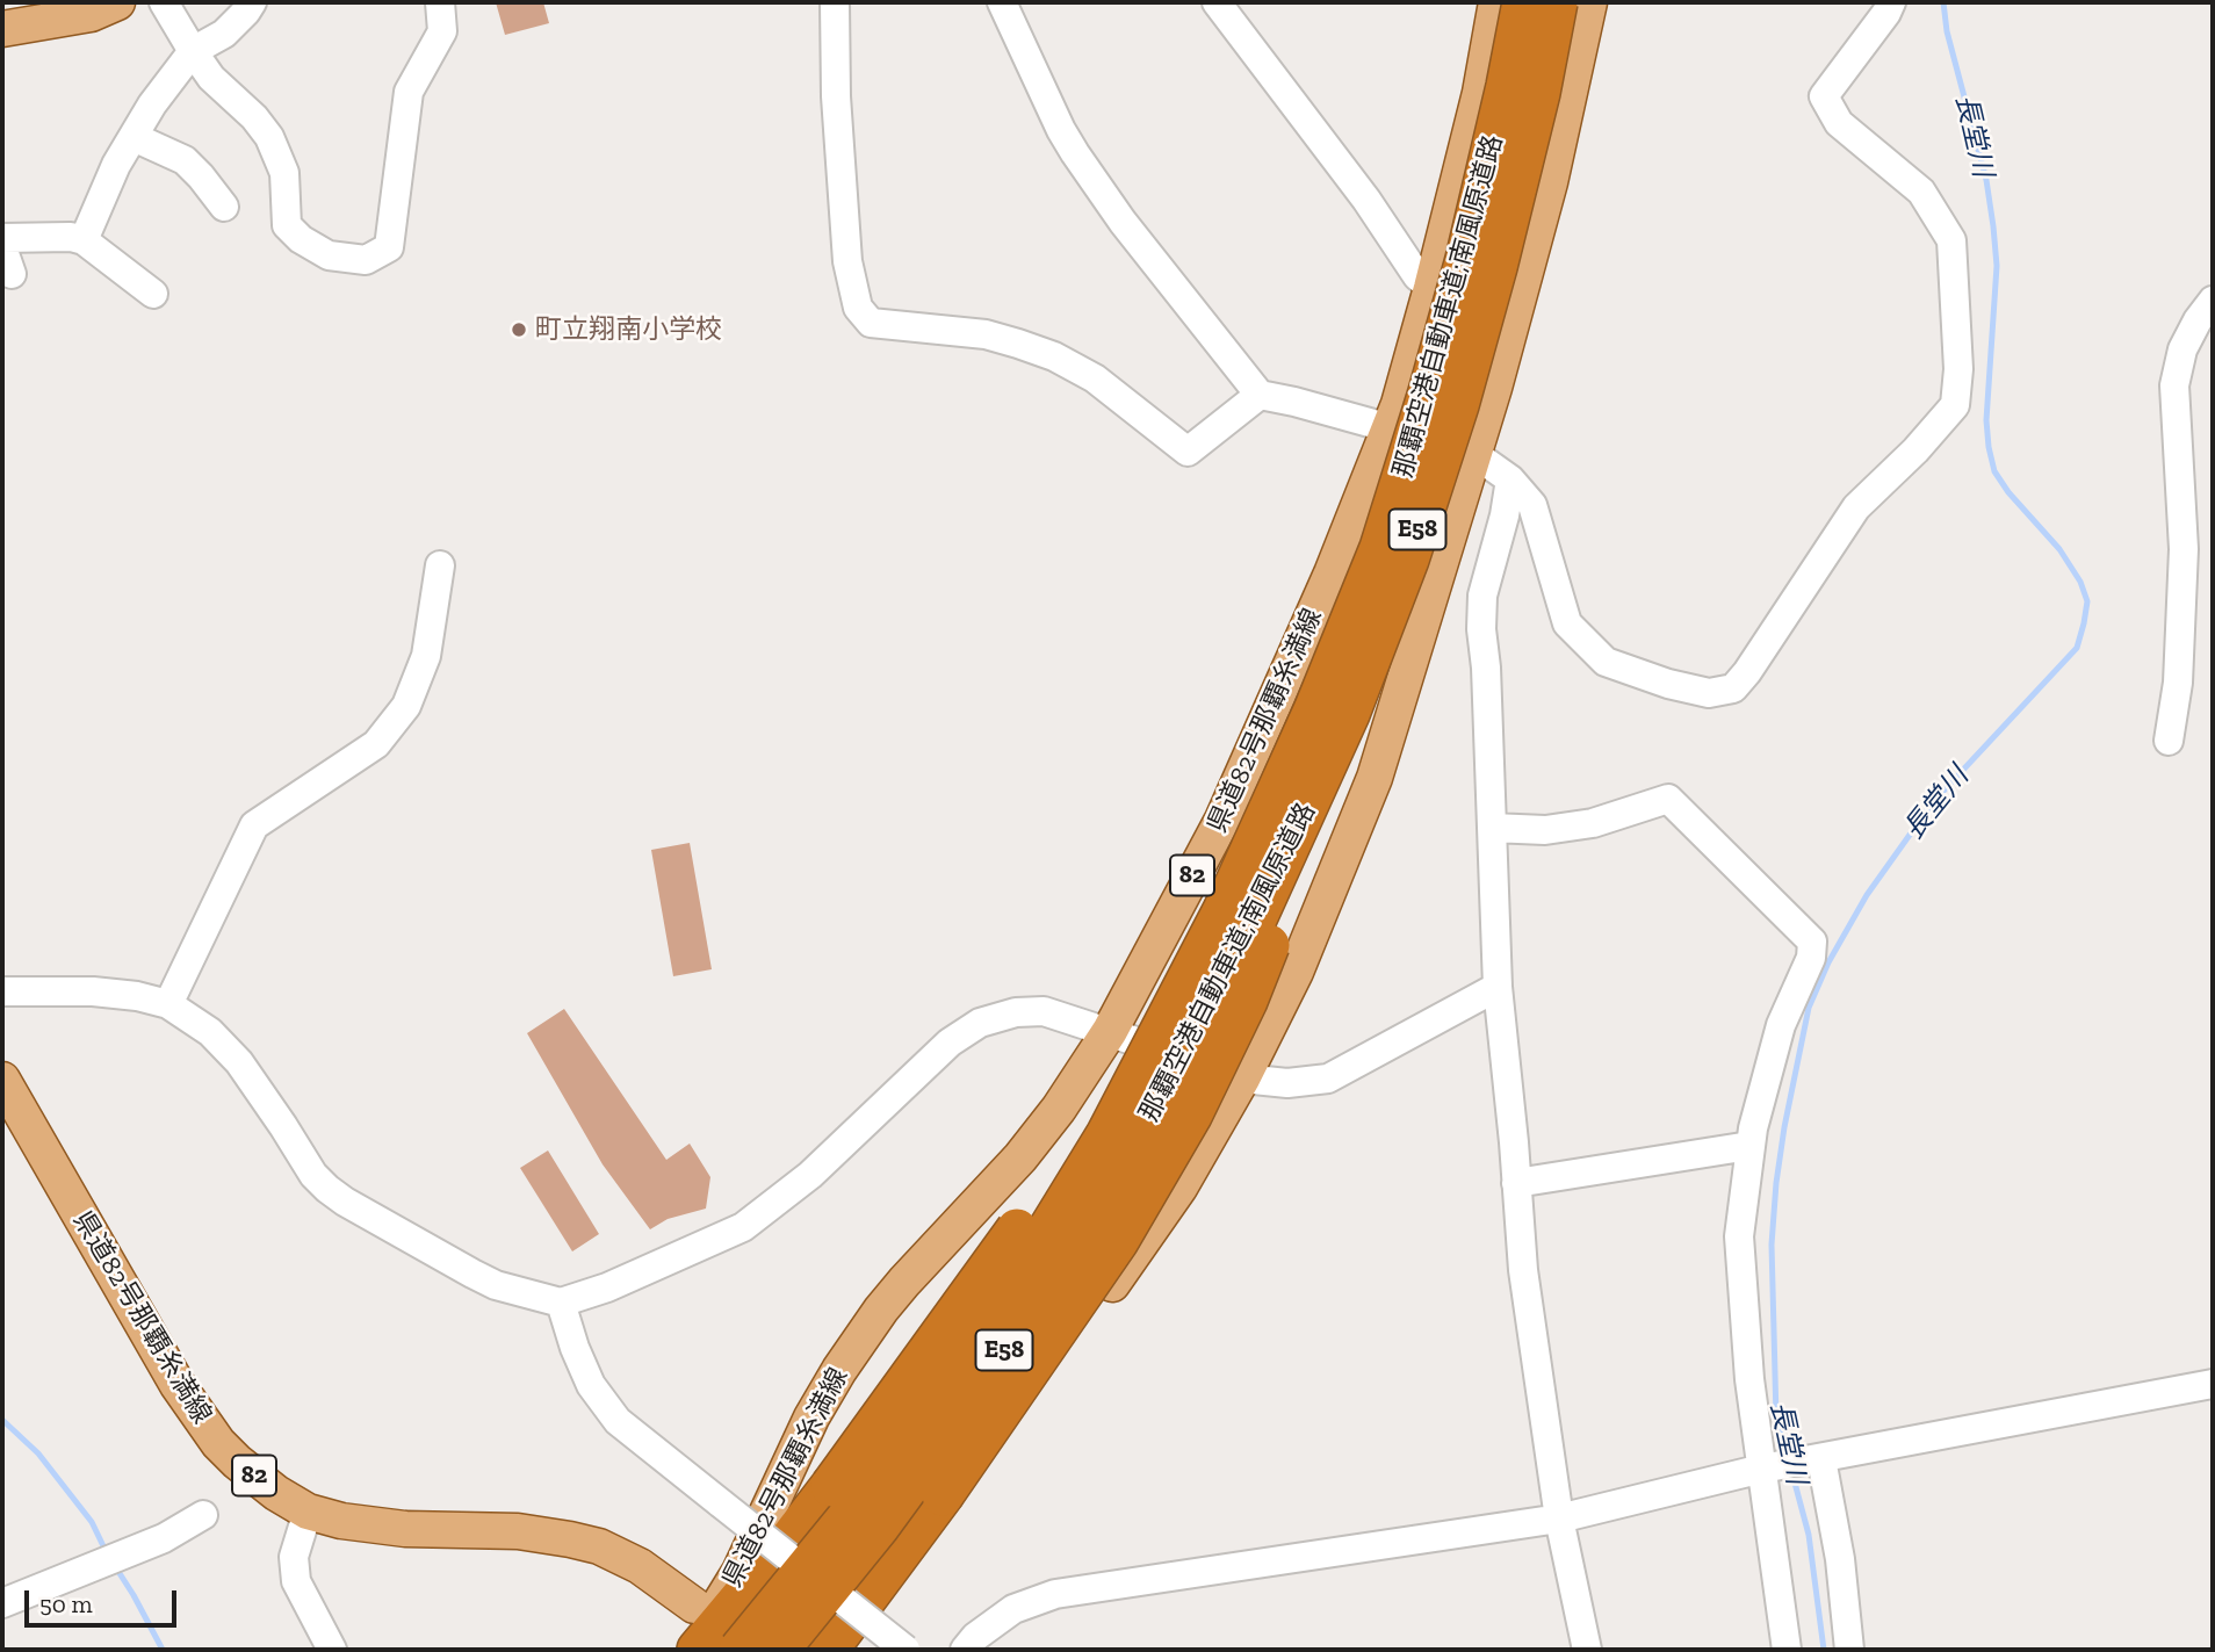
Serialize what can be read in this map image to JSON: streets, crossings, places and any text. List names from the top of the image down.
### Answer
{
  "streets": {
    "highway": ["那覇空港自動車道;南風原道路", "E58"],
    "main road": ["県道82号那覇糸満線", "82"]
  },
  "water": ["長堂川"],
  "places": ["町立翔南小学校"],
  "scale_bar": "50 m"
}
